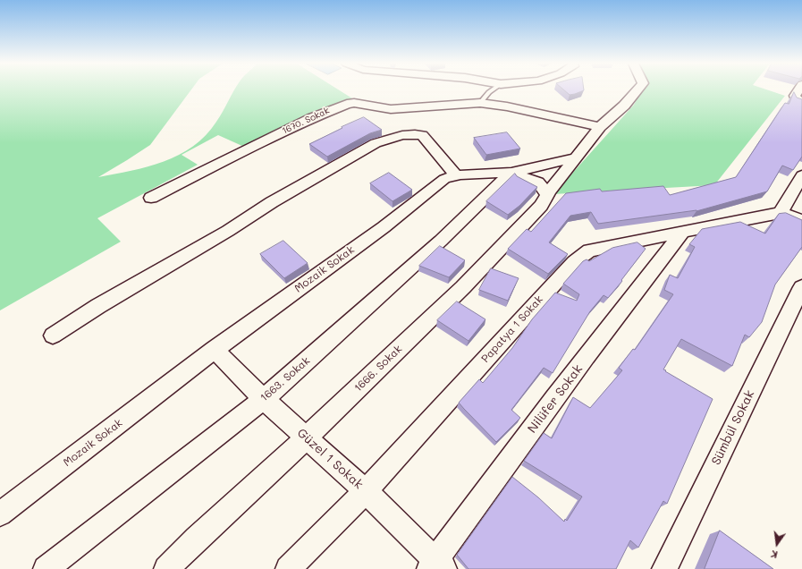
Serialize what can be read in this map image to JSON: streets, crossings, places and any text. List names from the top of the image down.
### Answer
{
  "streets": {
    "street": [
      "1670. Sokak",
      "Mozaik Sokak",
      "Papatya 1 Sokak",
      "1666. Sokak",
      "1663. Sokak",
      "Nilüfer Sokak",
      "Sümbül Sokak",
      "Güzel 1 Sokak"
    ]
  },
  "crossings": [
    ["Mozaik Sokak", "1666. Sokak"],
    ["Mozaik Sokak", "1663. Sokak"],
    ["Mozaik Sokak", "Güzel 1 Sokak"],
    ["Papatya 1 Sokak", "Nilüfer Sokak"],
    ["Papatya 1 Sokak", "Güzel 1 Sokak"],
    ["1666. Sokak", "Güzel 1 Sokak"],
    ["1663. Sokak", "Güzel 1 Sokak"],
    ["Nilüfer Sokak", "Güzel 1 Sokak"]
  ],
  "north": "bottom"
}
